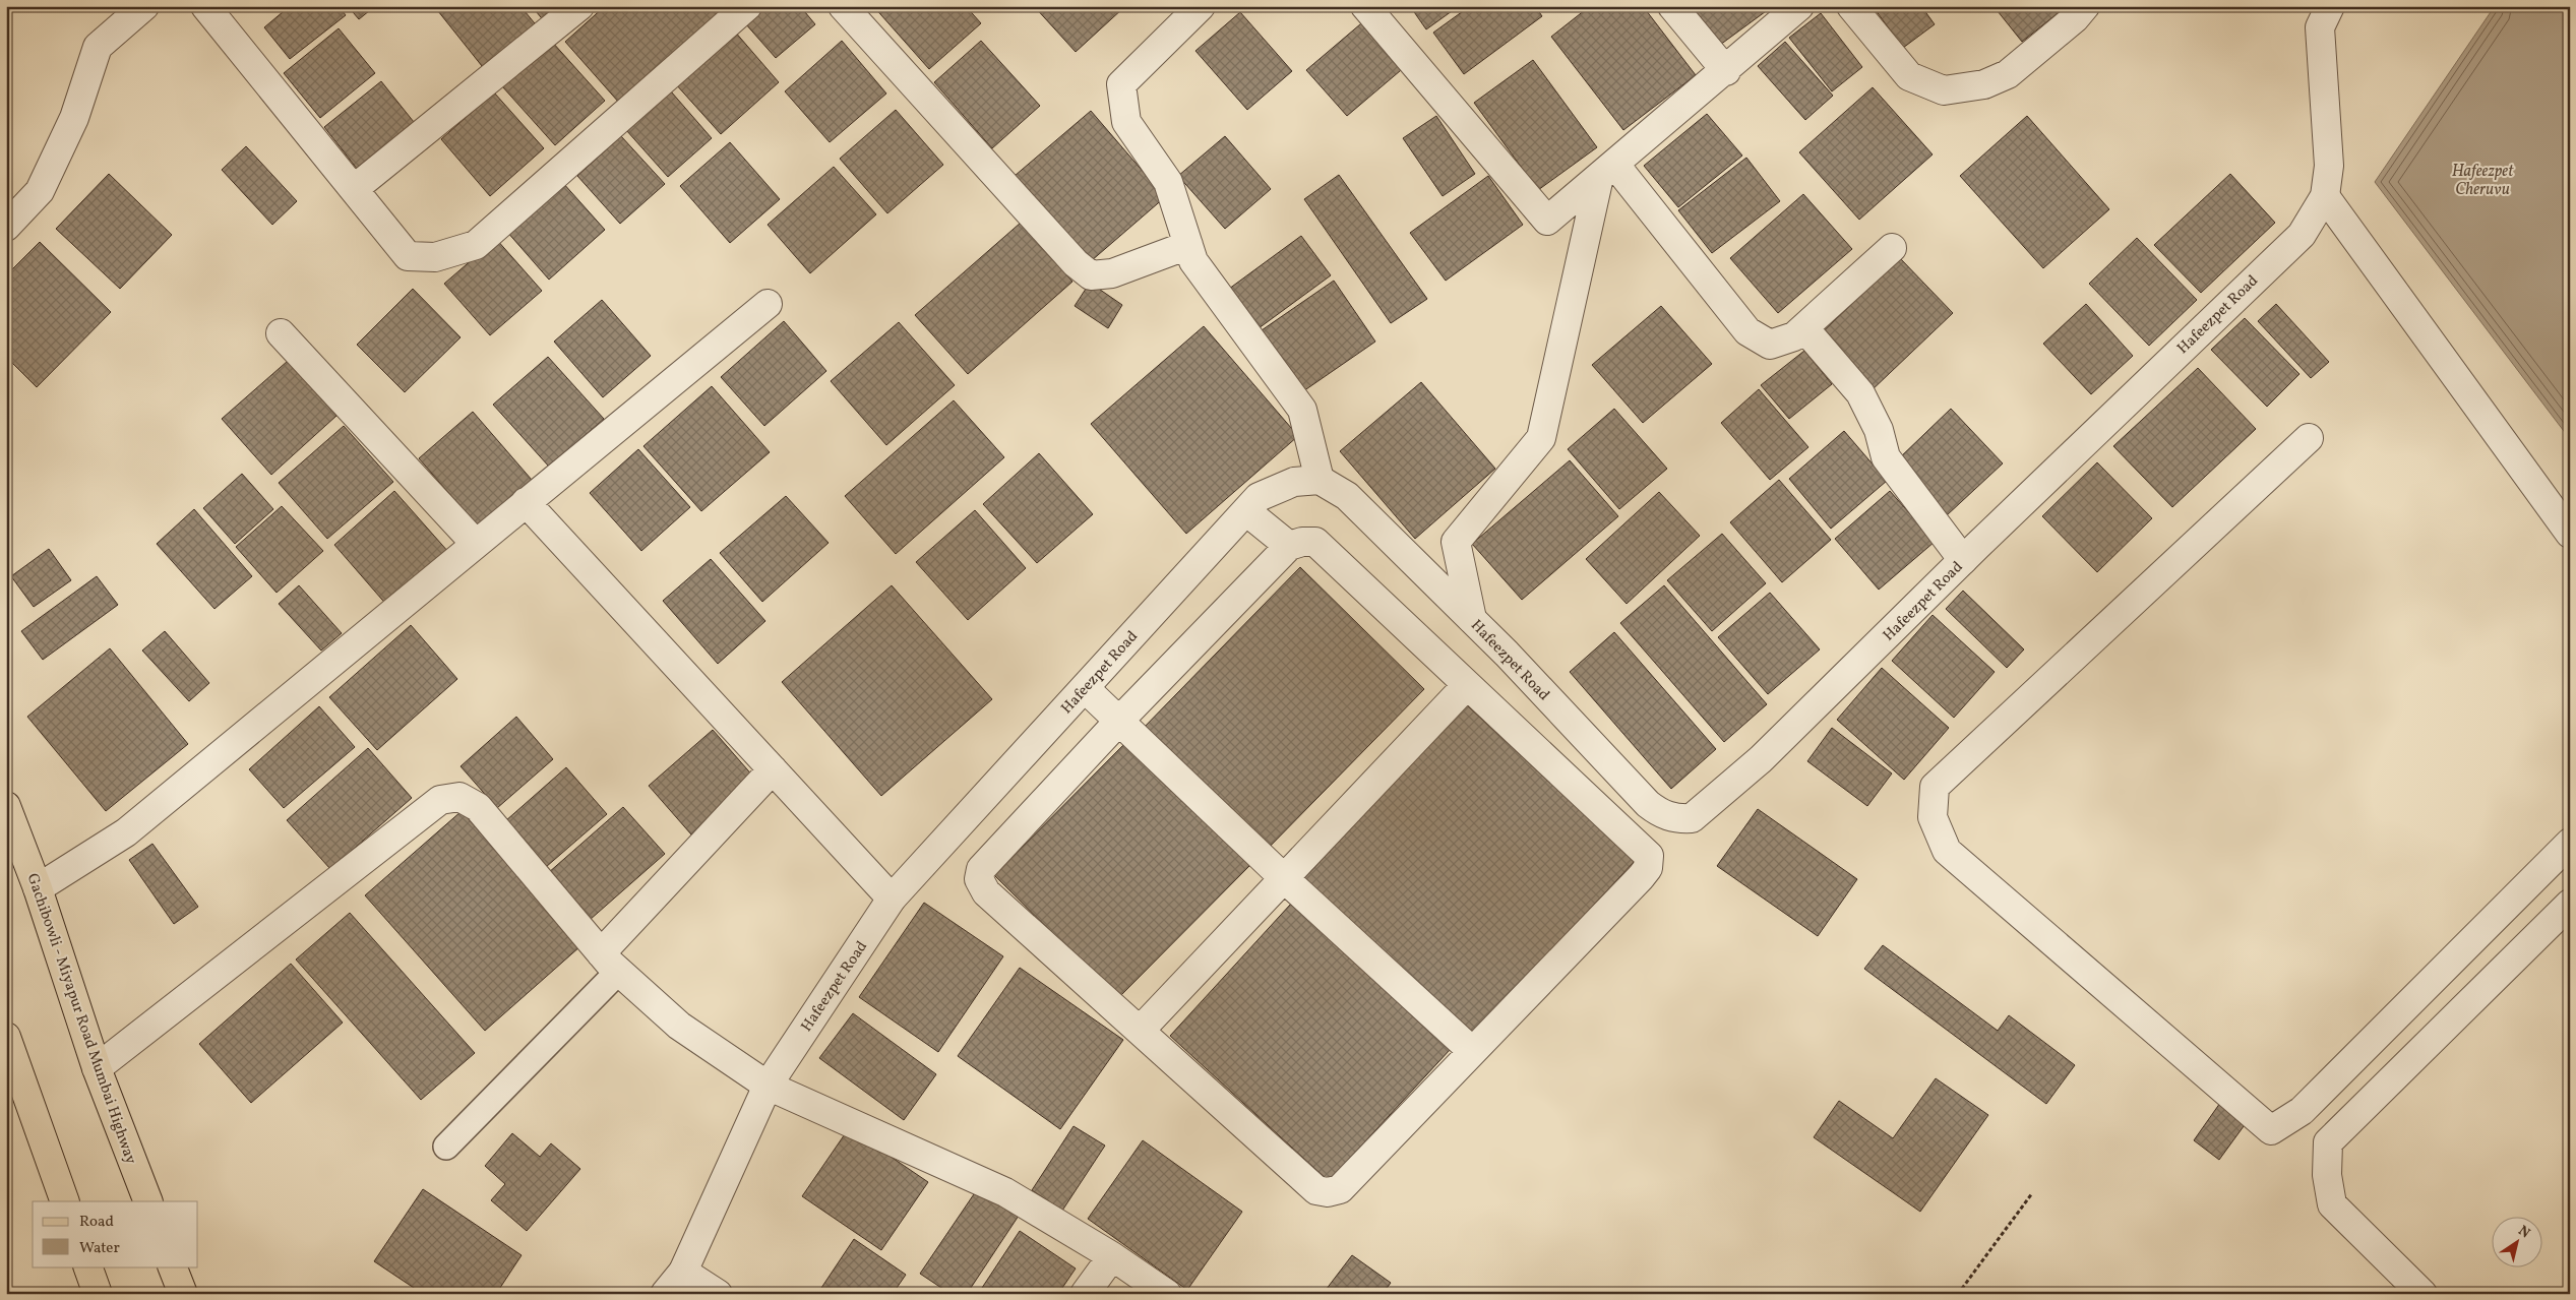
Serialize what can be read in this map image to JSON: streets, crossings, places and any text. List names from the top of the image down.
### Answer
{
  "streets": {
    "main road": ["Gachibowli - Miyapur Road Mumbai Highway"],
    "street": ["Hafeezpet Road"]
  },
  "water": ["Hafeezpet Cheruvu"],
  "legend": ["Road", "Water"],
  "north": "top right"
}
